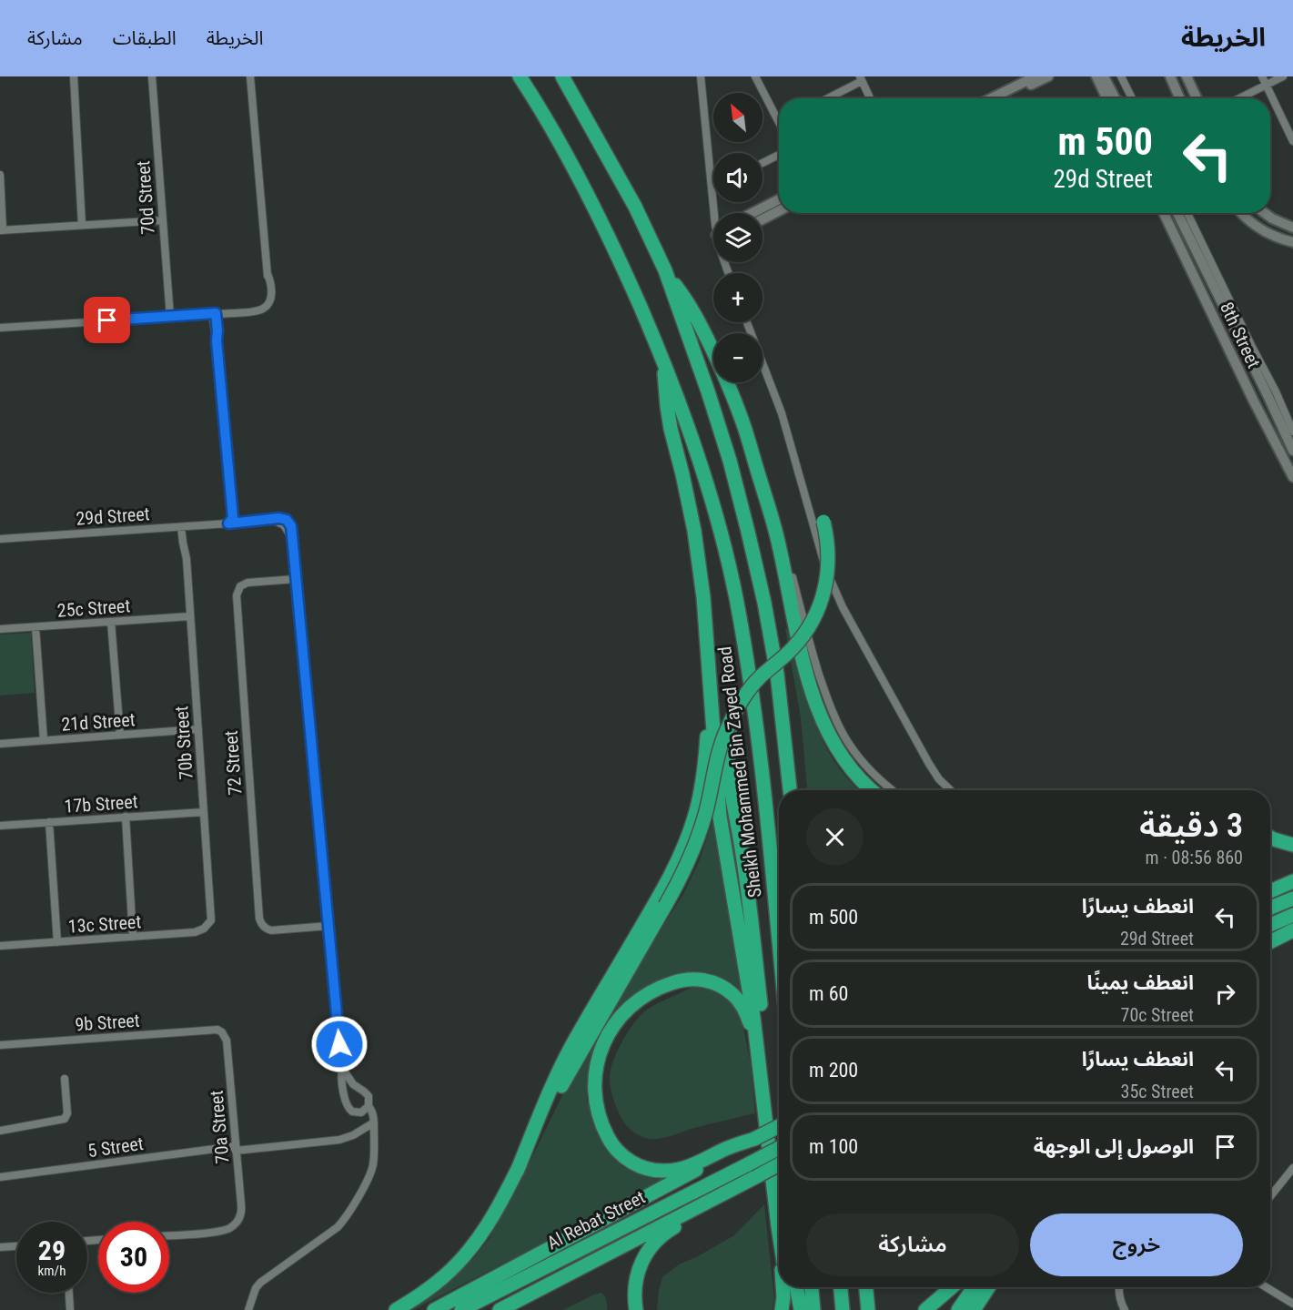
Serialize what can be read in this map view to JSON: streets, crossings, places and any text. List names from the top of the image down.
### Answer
{
  "streets": {
    "highway": ["Sheikh Mohammed Bin Zayed Road", "Al Rebat Street"],
    "street": [
      "70d Street",
      "8th Street",
      "29d Street",
      "25c Street",
      "21d Street",
      "70b Street",
      "72 Street",
      "17b Street",
      "13c Street",
      "9b Street",
      "70a Street",
      "5 Street"
    ]
  },
  "crossings": [
    ["29d Street", "70b Street"],
    ["29d Street", "72 Street"],
    ["25c Street", "70b Street"],
    ["21d Street", "70b Street"],
    ["70b Street", "17b Street"],
    ["70b Street", "13c Street"],
    ["9b Street", "70a Street"],
    ["70a Street", "5 Street"]
  ],
  "north": "top left",
  "page": {
    "header": "الخريطة",
    "nav": ["الخريطة", "الطبقات", "مشاركة"],
    "map_buttons": ["+", "−"],
    "turn": ["500 m", "29d Street"],
    "heading": ["3 دقيقة", "860 m · 08:56"],
    "list": [
      {
        "name": "انعطف يسارًا",
        "note": "29d Street",
        "value": "500 m"
      },
      {
        "name": "انعطف يمينًا",
        "note": "70c Street",
        "value": "60 m"
      },
      {
        "name": "انعطف يسارًا",
        "note": "35c Street",
        "value": "200 m"
      },
      {
        "name": "الوصول إلى الوجهة",
        "value": "100 m"
      }
    ],
    "buttons": ["خروج", "مشاركة"],
    "speed": "29 km/h",
    "limit": "30"
  }
}
